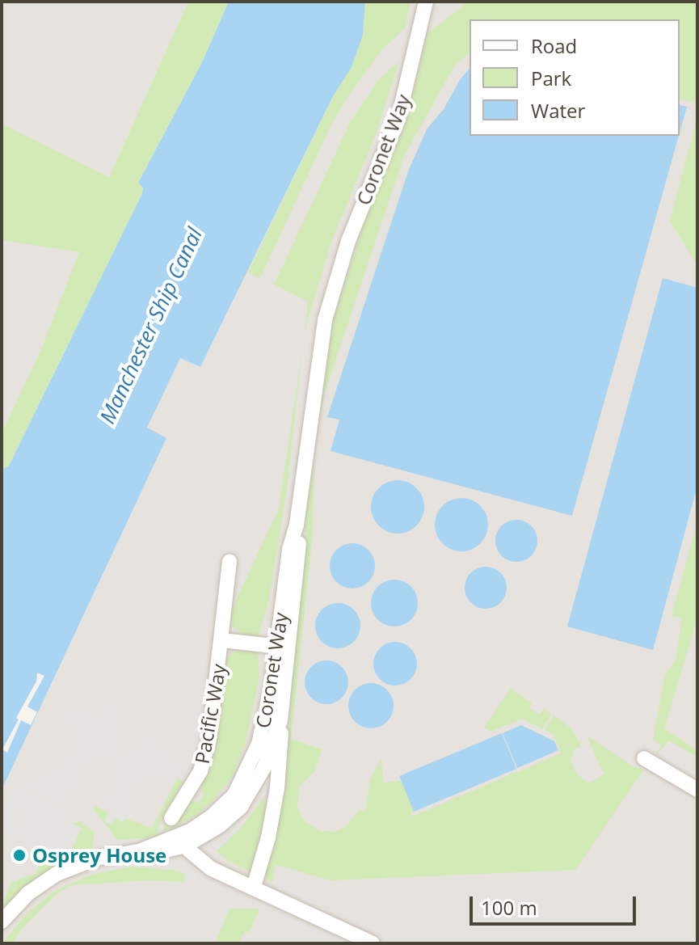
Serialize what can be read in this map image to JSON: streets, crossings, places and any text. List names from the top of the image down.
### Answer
{
  "streets": {
    "street": ["Coronet Way", "Pacific Way"]
  },
  "crossings": [
    ["Coronet Way", "Pacific Way"]
  ],
  "water": ["Manchester Ship Canal"],
  "places": ["Osprey House"],
  "legend": ["Road", "Park", "Water"],
  "scale_bar": "100 m"
}
